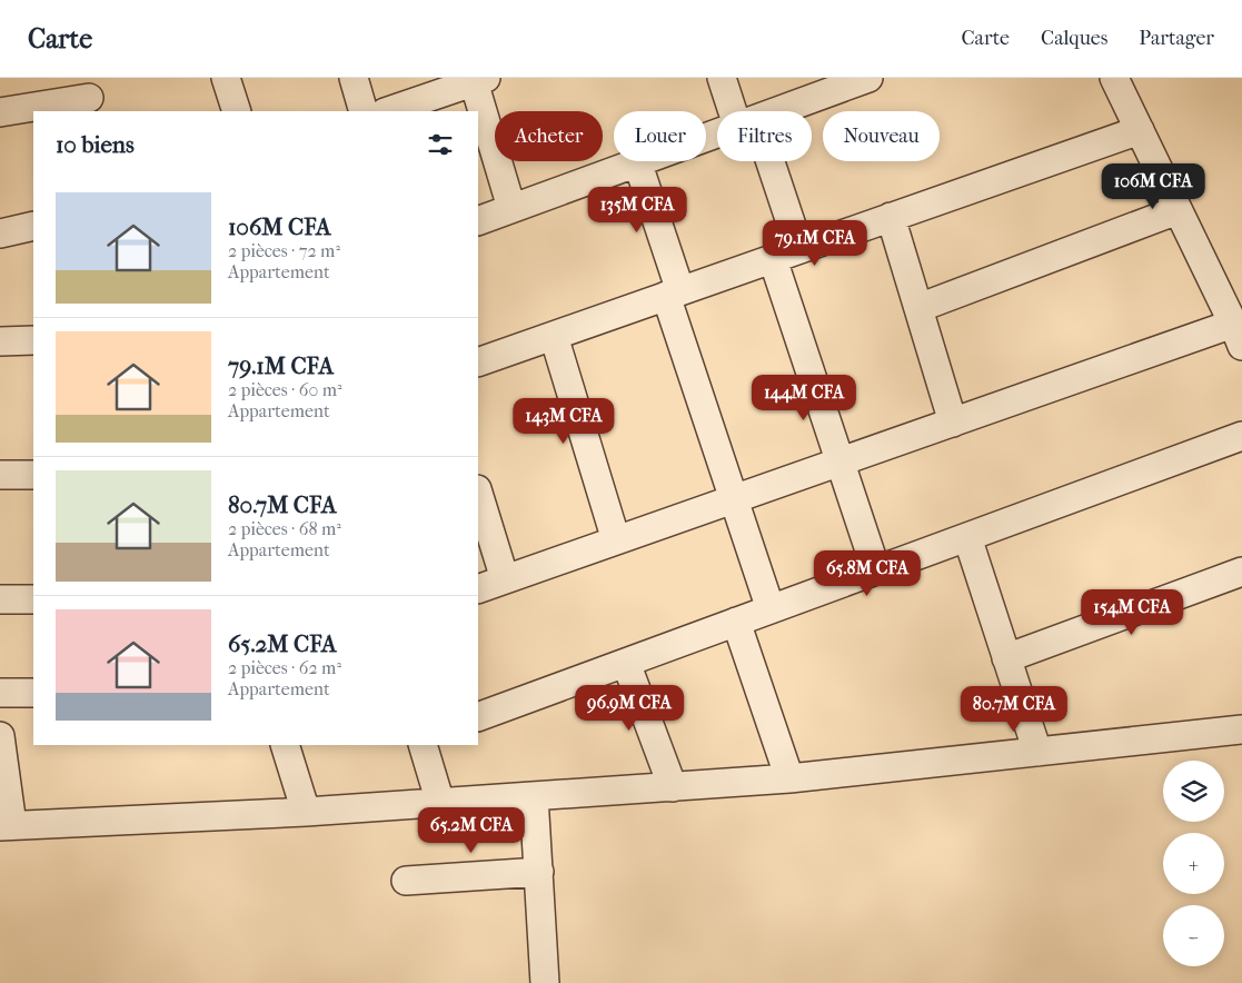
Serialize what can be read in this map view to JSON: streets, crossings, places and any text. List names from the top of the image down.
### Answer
{
  "page": {
    "header": "Carte",
    "nav": ["Carte", "Calques", "Partager"],
    "chip": [
      "Acheter",
      "Louer",
      "Filtres",
      "Nouveau"
    ],
    "heading": "10 biens",
    "price": [
      "106M CFA",
      "135M CFA",
      "79.1M CFA",
      "144M CFA",
      "143M CFA",
      "65.8M CFA",
      "154M CFA",
      "96.9M CFA",
      "80.7M CFA",
      "65.2M CFA"
    ],
    "list": [
      {
        "name": "106M CFA",
        "note": "2 pièces · 72 m² · Appartement"
      },
      {
        "name": "79.1M CFA",
        "note": "2 pièces · 60 m² · Appartement"
      },
      {
        "name": "80.7M CFA",
        "note": "2 pièces · 68 m² · Appartement"
      },
      {
        "name": "65.2M CFA",
        "note": "2 pièces · 62 m² · Appartement"
      }
    ],
    "map_buttons": ["+", "−"]
  }
}
